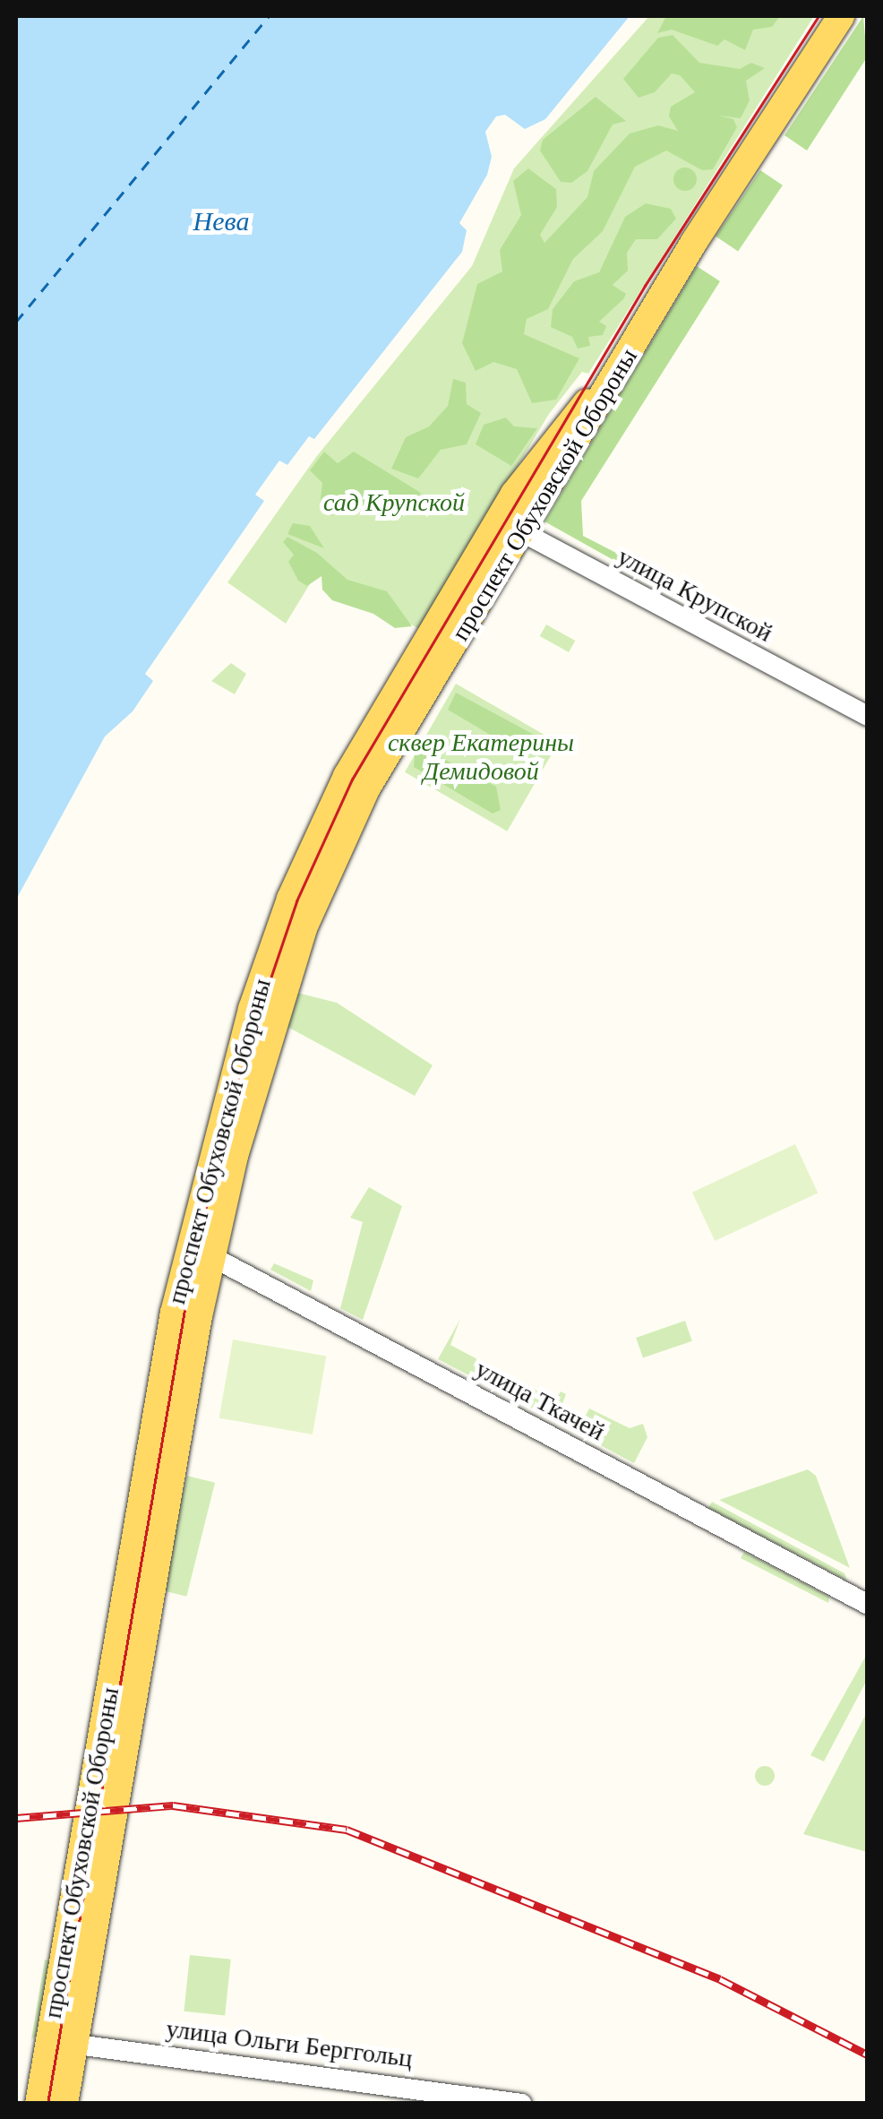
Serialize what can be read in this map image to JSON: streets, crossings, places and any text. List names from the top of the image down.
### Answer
{
  "streets": {
    "main road": ["проспект Обуховской Обороны"],
    "street": ["улица Крупской", "улица Ткачей", "улица Ольги Берггольц"]
  },
  "crossings": [
    ["проспект Обуховской Обороны", "улица Крупской"],
    ["проспект Обуховской Обороны", "улица Ткачей"],
    ["проспект Обуховской Обороны", "улица Ольги Берггольц"]
  ],
  "water": ["Нева"],
  "parks": ["сад Крупской", "сквер Екатерины Демидовой"]
}
